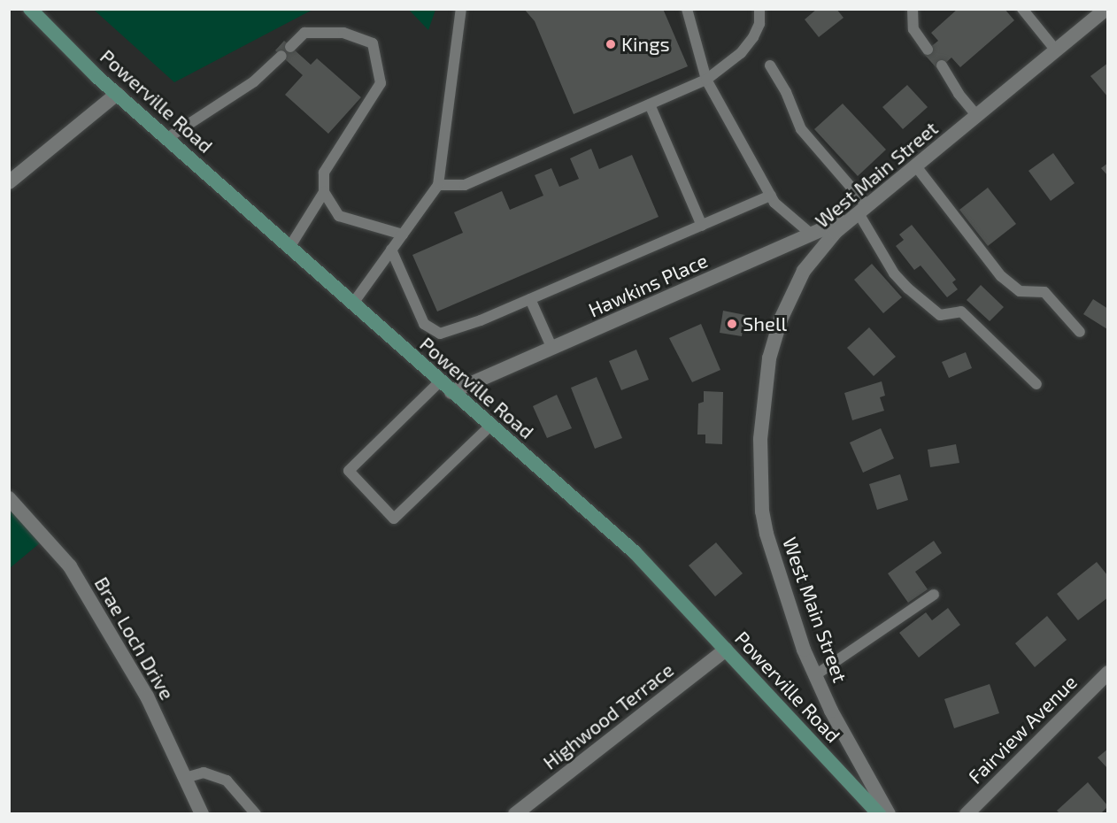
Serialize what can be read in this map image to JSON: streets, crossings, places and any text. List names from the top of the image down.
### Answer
{
  "streets": {
    "main road": ["Powerville Road"],
    "street": [
      "West Main Street",
      "Hawkins Place",
      "Brae Loch Drive",
      "Highwood Terrace",
      "Fairview Avenue"
    ]
  },
  "crossings": [
    ["Powerville Road", "Hawkins Place"],
    ["Powerville Road", "Highwood Terrace"],
    ["West Main Street", "Hawkins Place"]
  ],
  "places": ["Kings", "Shell"]
}
